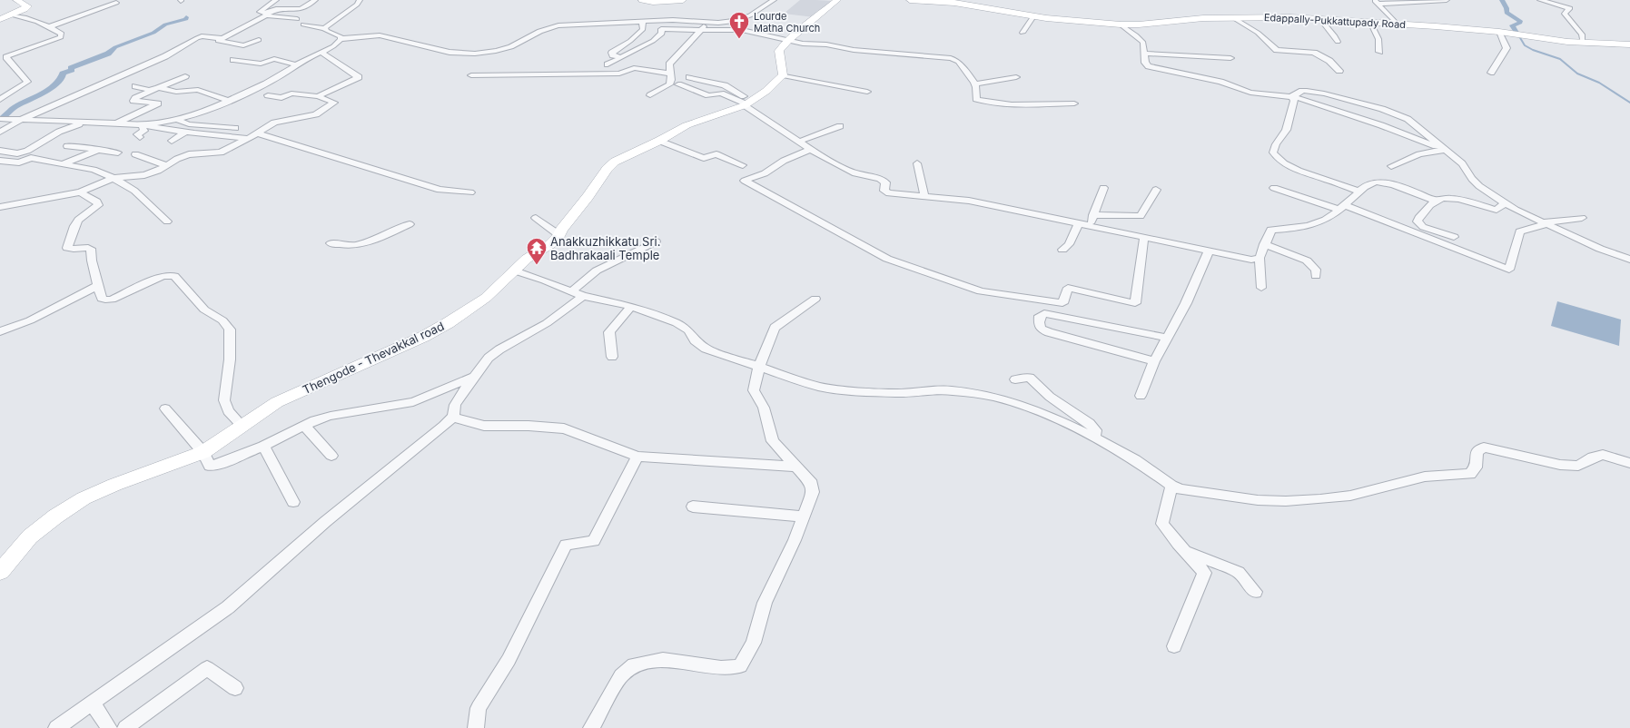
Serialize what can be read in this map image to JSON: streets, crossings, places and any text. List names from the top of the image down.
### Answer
{
  "streets": {
    "main road": ["Edappally-Pukkattupady Road", "Thengode - Thevakkal road"]
  },
  "places": {
    "church": ["Lourde Matha Church"],
    "temple": ["Anakkuzhikkatu Sri. Badhrakaali Temple"]
  }
}
